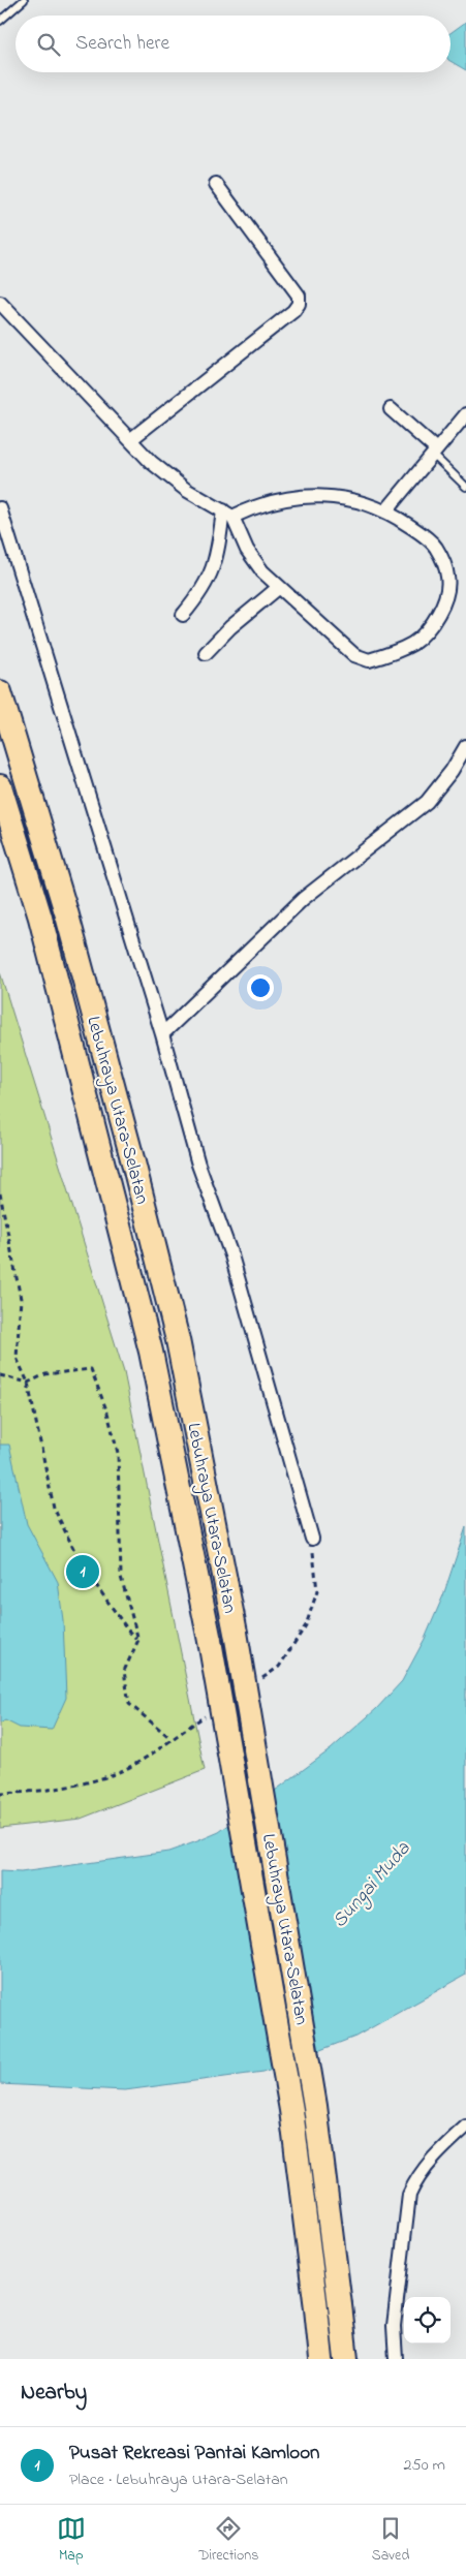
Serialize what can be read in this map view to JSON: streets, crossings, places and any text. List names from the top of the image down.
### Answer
{
  "streets": {
    "highway": ["Lebuhraya Utara–Selatan"]
  },
  "water": ["Sungai Muda"],
  "page": {
    "search": "Search here",
    "pins": "1",
    "heading": "Nearby",
    "list": [
      {
        "mark": "1",
        "name": "Pusat Rekreasi Pantai Kamloon",
        "note": "Place · Lebuhraya Utara–Selatan",
        "value": "250 m"
      }
    ],
    "nav": ["Map", "Directions", "Saved"]
  }
}
